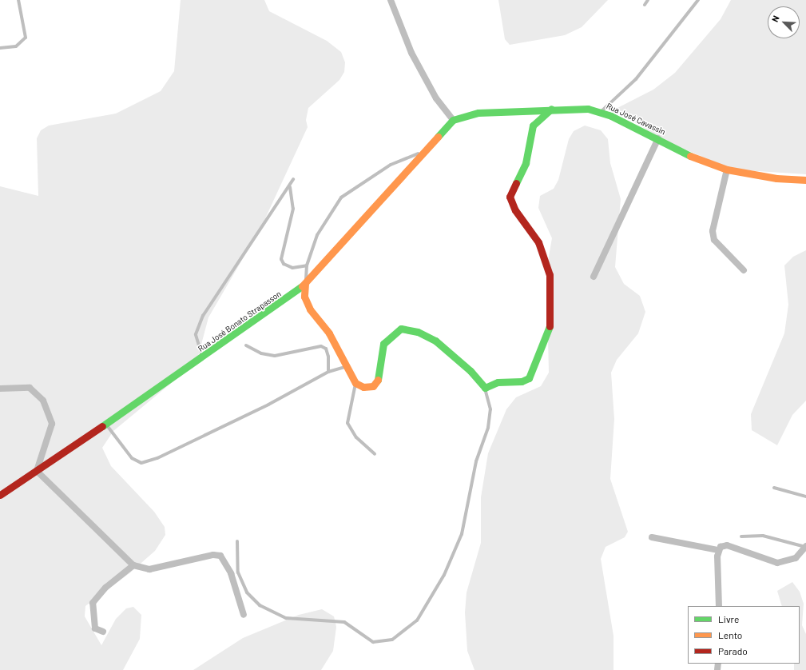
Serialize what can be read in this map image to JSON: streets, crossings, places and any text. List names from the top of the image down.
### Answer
{
  "streets": {
    "street": ["Rua José Cavassin", "Rua José Bonato Strapasson"]
  },
  "crossings": [
    ["Rua José Cavassin", "Rua José Bonato Strapasson"]
  ],
  "legend": ["Livre", "Lento", "Parado"],
  "north": "top left"
}
